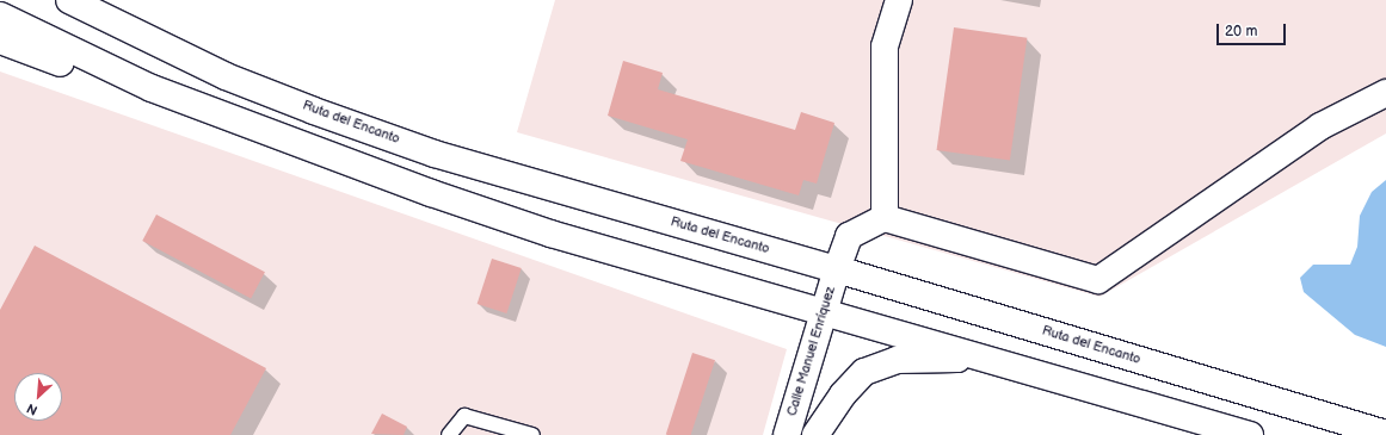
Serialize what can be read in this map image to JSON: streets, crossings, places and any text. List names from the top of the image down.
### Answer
{
  "streets": {
    "main road": ["Ruta del Encanto", "Calle Manuel Enríquez"]
  },
  "crossings": [
    ["Ruta del Encanto", "Calle Manuel Enríquez"]
  ],
  "scale_bar": "20 m",
  "north": "bottom left"
}
